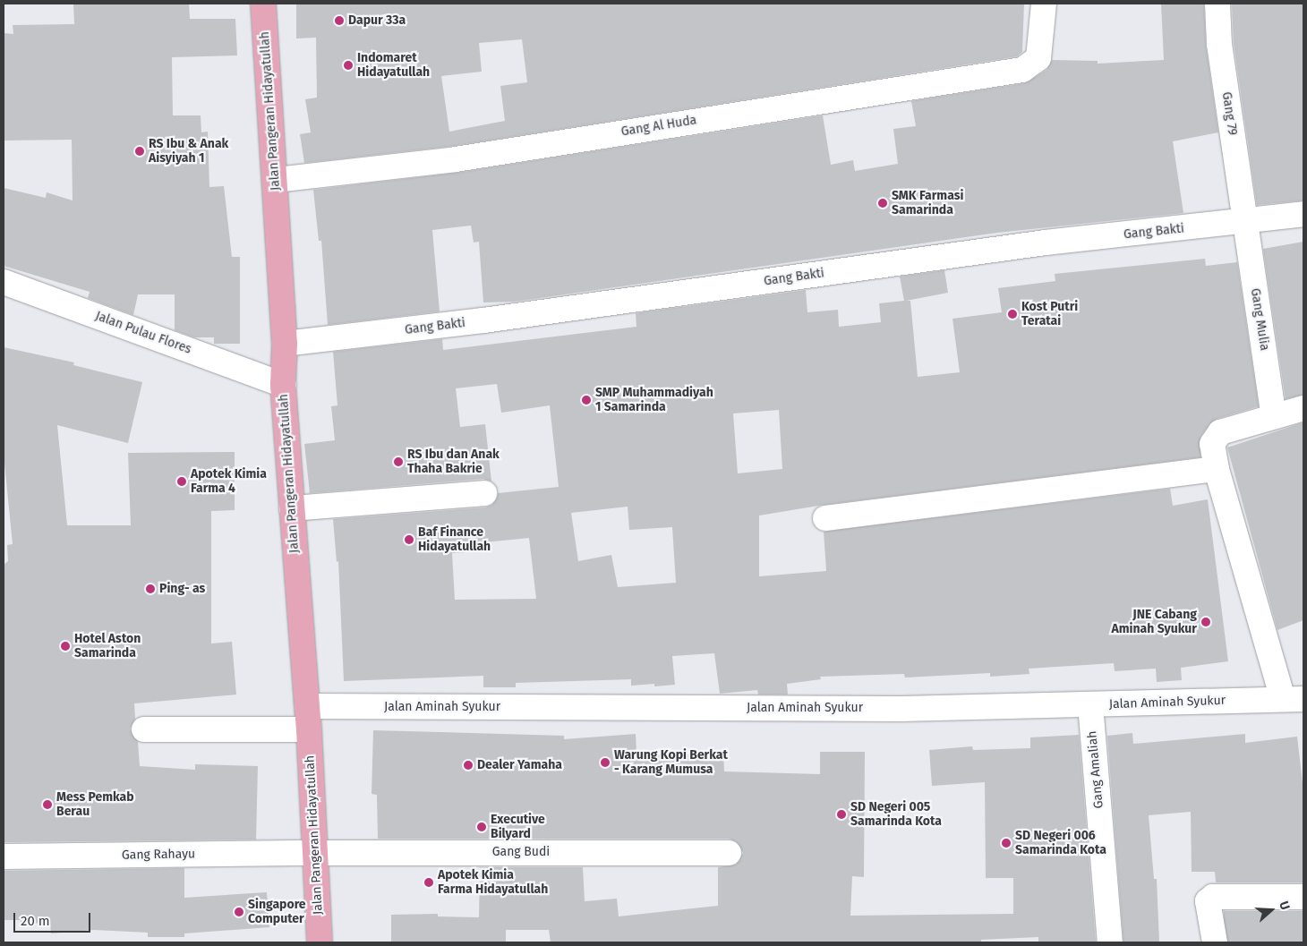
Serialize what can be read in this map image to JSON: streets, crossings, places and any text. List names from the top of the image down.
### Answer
{
  "streets": {
    "main road": ["Jalan Pangeran Hidayatullah"],
    "street": [
      "Gang 79",
      "Gang Al Huda",
      "Gang Bakti",
      "Gang Mulia",
      "Jalan Pulau Flores",
      "Jalan Aminah Syukur",
      "Gang Amaliah",
      "Gang Budi",
      "Gang Rahayu"
    ]
  },
  "crossings": [
    ["Jalan Pangeran Hidayatullah", "Gang Al Huda"],
    ["Jalan Pangeran Hidayatullah", "Gang Bakti"],
    ["Jalan Pangeran Hidayatullah", "Jalan Pulau Flores"],
    ["Jalan Pangeran Hidayatullah", "Jalan Aminah Syukur"],
    ["Jalan Pangeran Hidayatullah", "Gang Budi"],
    ["Jalan Pangeran Hidayatullah", "Gang Rahayu"],
    ["Gang 79", "Gang Bakti"],
    ["Gang 79", "Gang Mulia"],
    ["Gang Bakti", "Gang Mulia"],
    ["Jalan Aminah Syukur", "Gang Amaliah"],
    ["Gang Budi", "Gang Rahayu"]
  ],
  "places": [
    "Dapur 33a",
    "Indomaret Hidayatullah",
    "RS Ibu & Anak Aisyiyah 1",
    "SMK Farmasi Samarinda",
    "Kost Putri Teratai",
    "SMP Muhammadiyah 1 Samarinda",
    "RS Ibu dan Anak Thaha Bakrie",
    "Apotek Kimia Farma 4",
    "Baf Finance Hidayatullah",
    "Ping- as",
    "JNE Cabang Aminah Syukur",
    "Hotel Aston Samarinda",
    "Warung Kopi Berkat - Karang Mumusa",
    "Dealer Yamaha",
    "Mess Pemkab Berau",
    "SD Negeri 005 Samarinda Kota",
    "Executive Bilyard",
    "SD Negeri 006 Samarinda Kota",
    "Apotek Kimia Farma Hidayatullah",
    "Singapore Computer"
  ],
  "scale_bar": "20 m",
  "north": "right"
}
